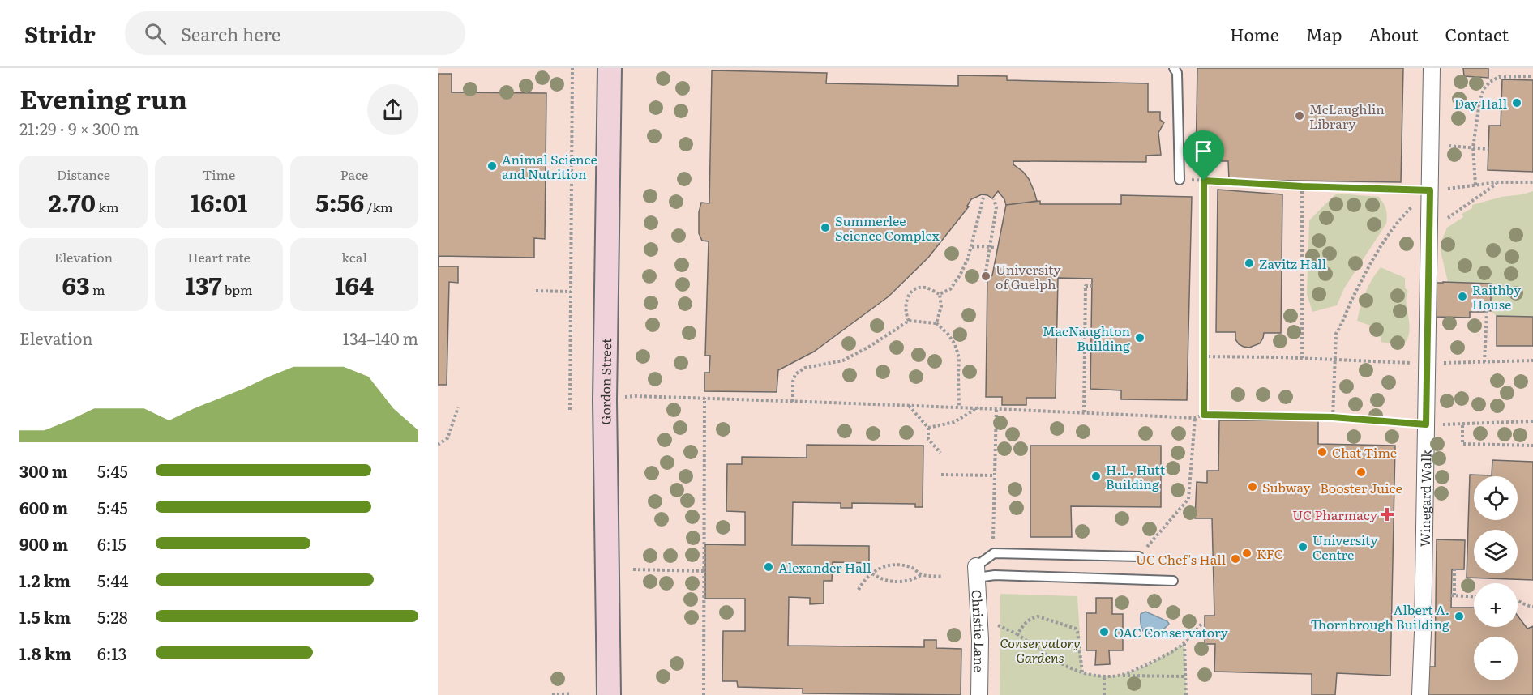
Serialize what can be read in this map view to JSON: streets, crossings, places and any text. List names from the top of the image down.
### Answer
{
  "streets": {
    "main road": ["Gordon Street"],
    "street": ["Winegard Walk", "Christie Lane"]
  },
  "parks": ["Conservatory Gardens"],
  "places": {
    "other": [
      "Day Hall",
      "McLaughlin Library",
      "Animal Science and Nutrition",
      "Summerlee Science Complex",
      "Zavitz Hall",
      "University of Guelph",
      "Raithby House",
      "MacNaughton Building",
      "Chat Time",
      "Booster Juice",
      "H.L. Hutt Building",
      "Subway",
      "University Centre",
      "KFC",
      "UC Chef's Hall",
      "Alexander Hall",
      "Albert A. Thornbrough Building",
      "OAC Conservatory"
    ],
    "health": ["UC Pharmacy"]
  },
  "page": {
    "header": "Stridr",
    "search": "Search here",
    "nav": [
      "Home",
      "Map",
      "About",
      "Contact"
    ],
    "heading": ["Evening run", "21:29 · 9 × 300 m"],
    "stats": [
      ["Distance", "2.70 km"],
      ["Time", "16:01"],
      ["Pace", "5:56 /km"],
      ["Elevation", "63 m"],
      ["Heart rate", "137 bpm"],
      ["kcal", "164"]
    ],
    "chart": ["Elevation", "134–140 m"],
    "list": [
      {
        "name": "300 m",
        "note": "5:45"
      },
      {
        "name": "600 m",
        "note": "5:45"
      },
      {
        "name": "900 m",
        "note": "6:15"
      },
      {
        "name": "1.2 km",
        "note": "5:44"
      },
      {
        "name": "1.5 km",
        "note": "5:28"
      },
      {
        "name": "1.8 km",
        "note": "6:13"
      }
    ],
    "map_buttons": ["+", "−"]
  }
}
